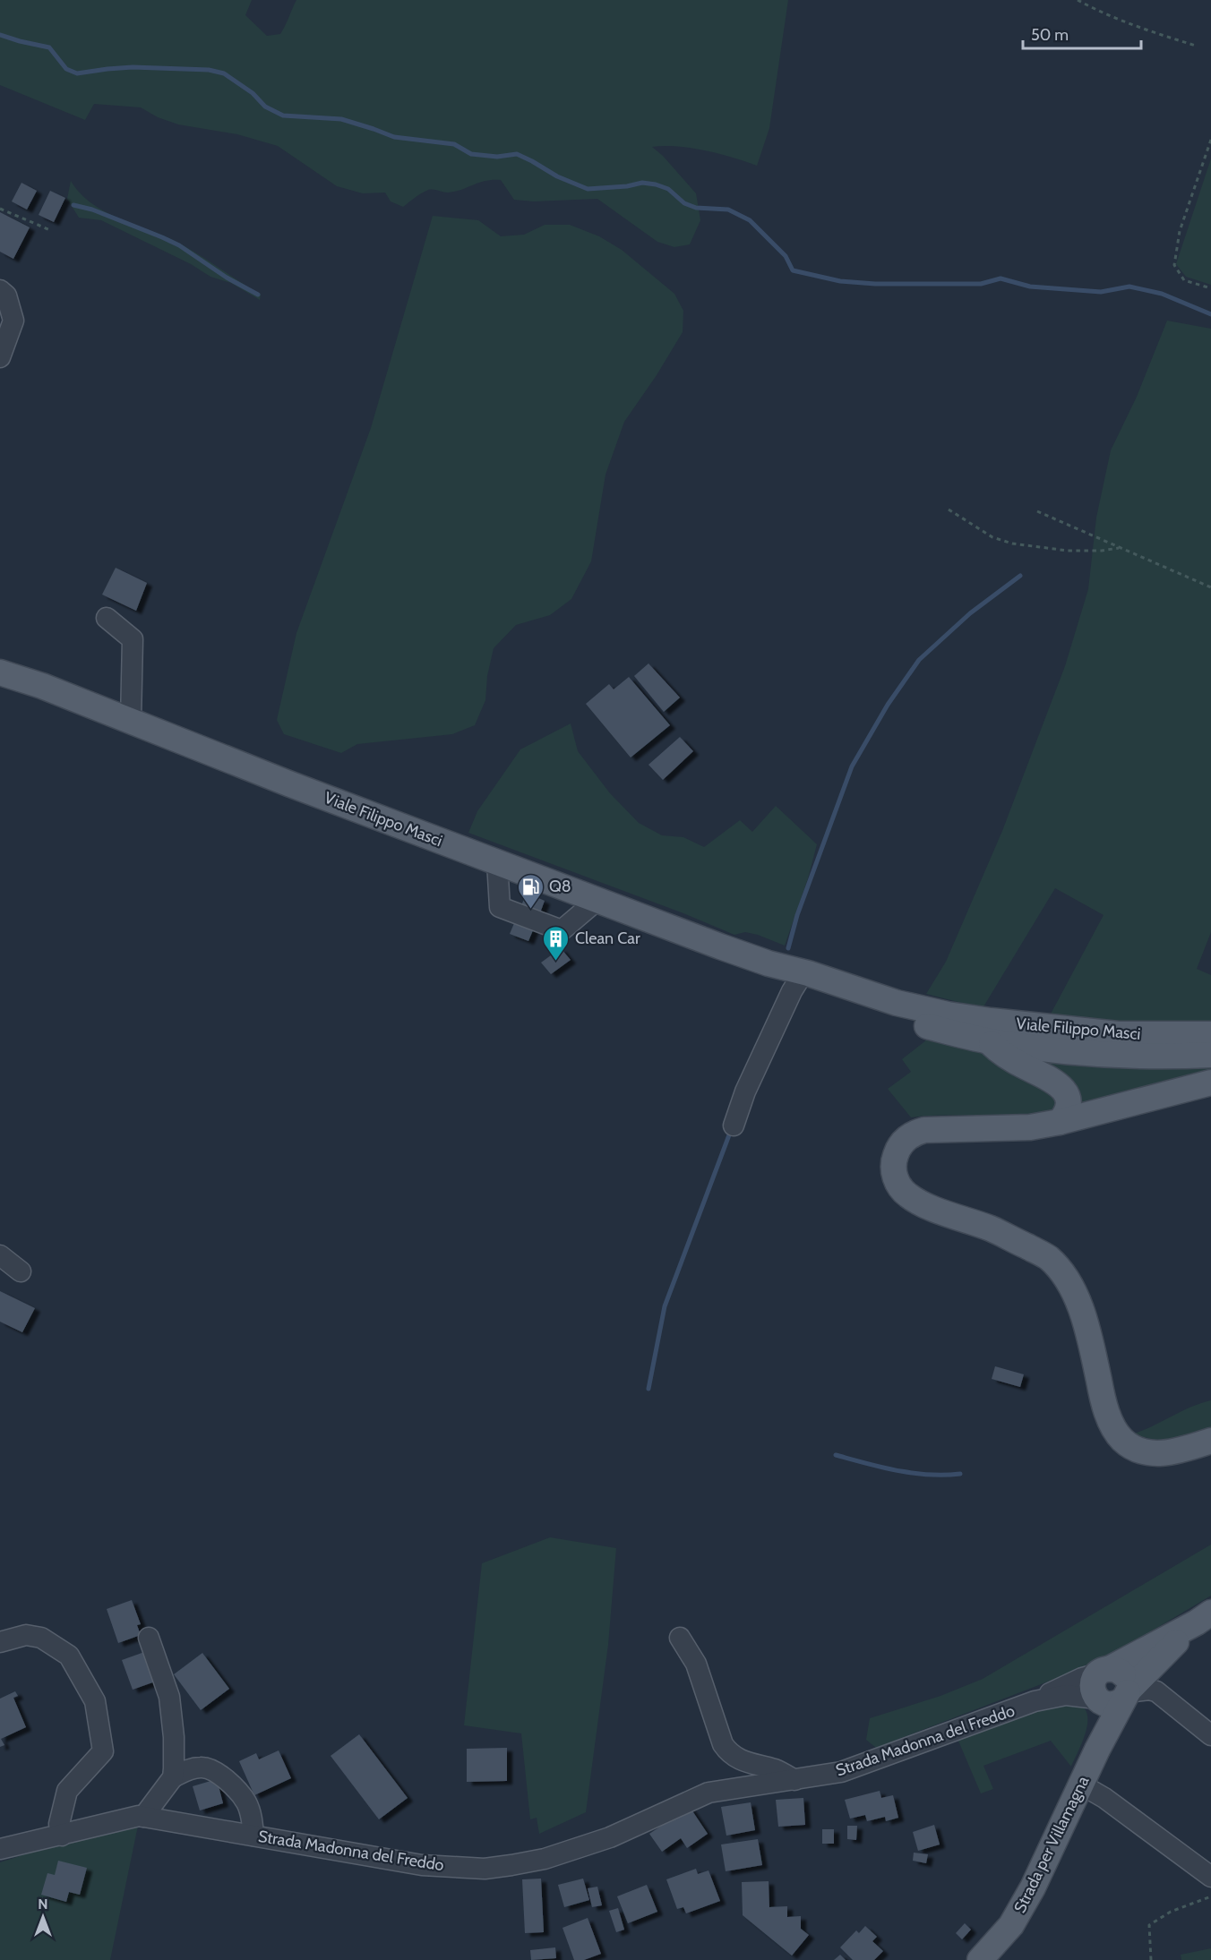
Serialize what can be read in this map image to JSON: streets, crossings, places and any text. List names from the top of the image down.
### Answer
{
  "streets": {
    "main road": ["Viale Filippo Masci", "Strada Madonna del Freddo", "Strada per Villamagna"]
  },
  "crossings": [
    ["Strada Madonna del Freddo", "Strada per Villamagna"]
  ],
  "places": {
    "fuel station": ["Q8"],
    "building": ["Clean Car"]
  },
  "scale_bar": "50 m",
  "north": "top"
}
